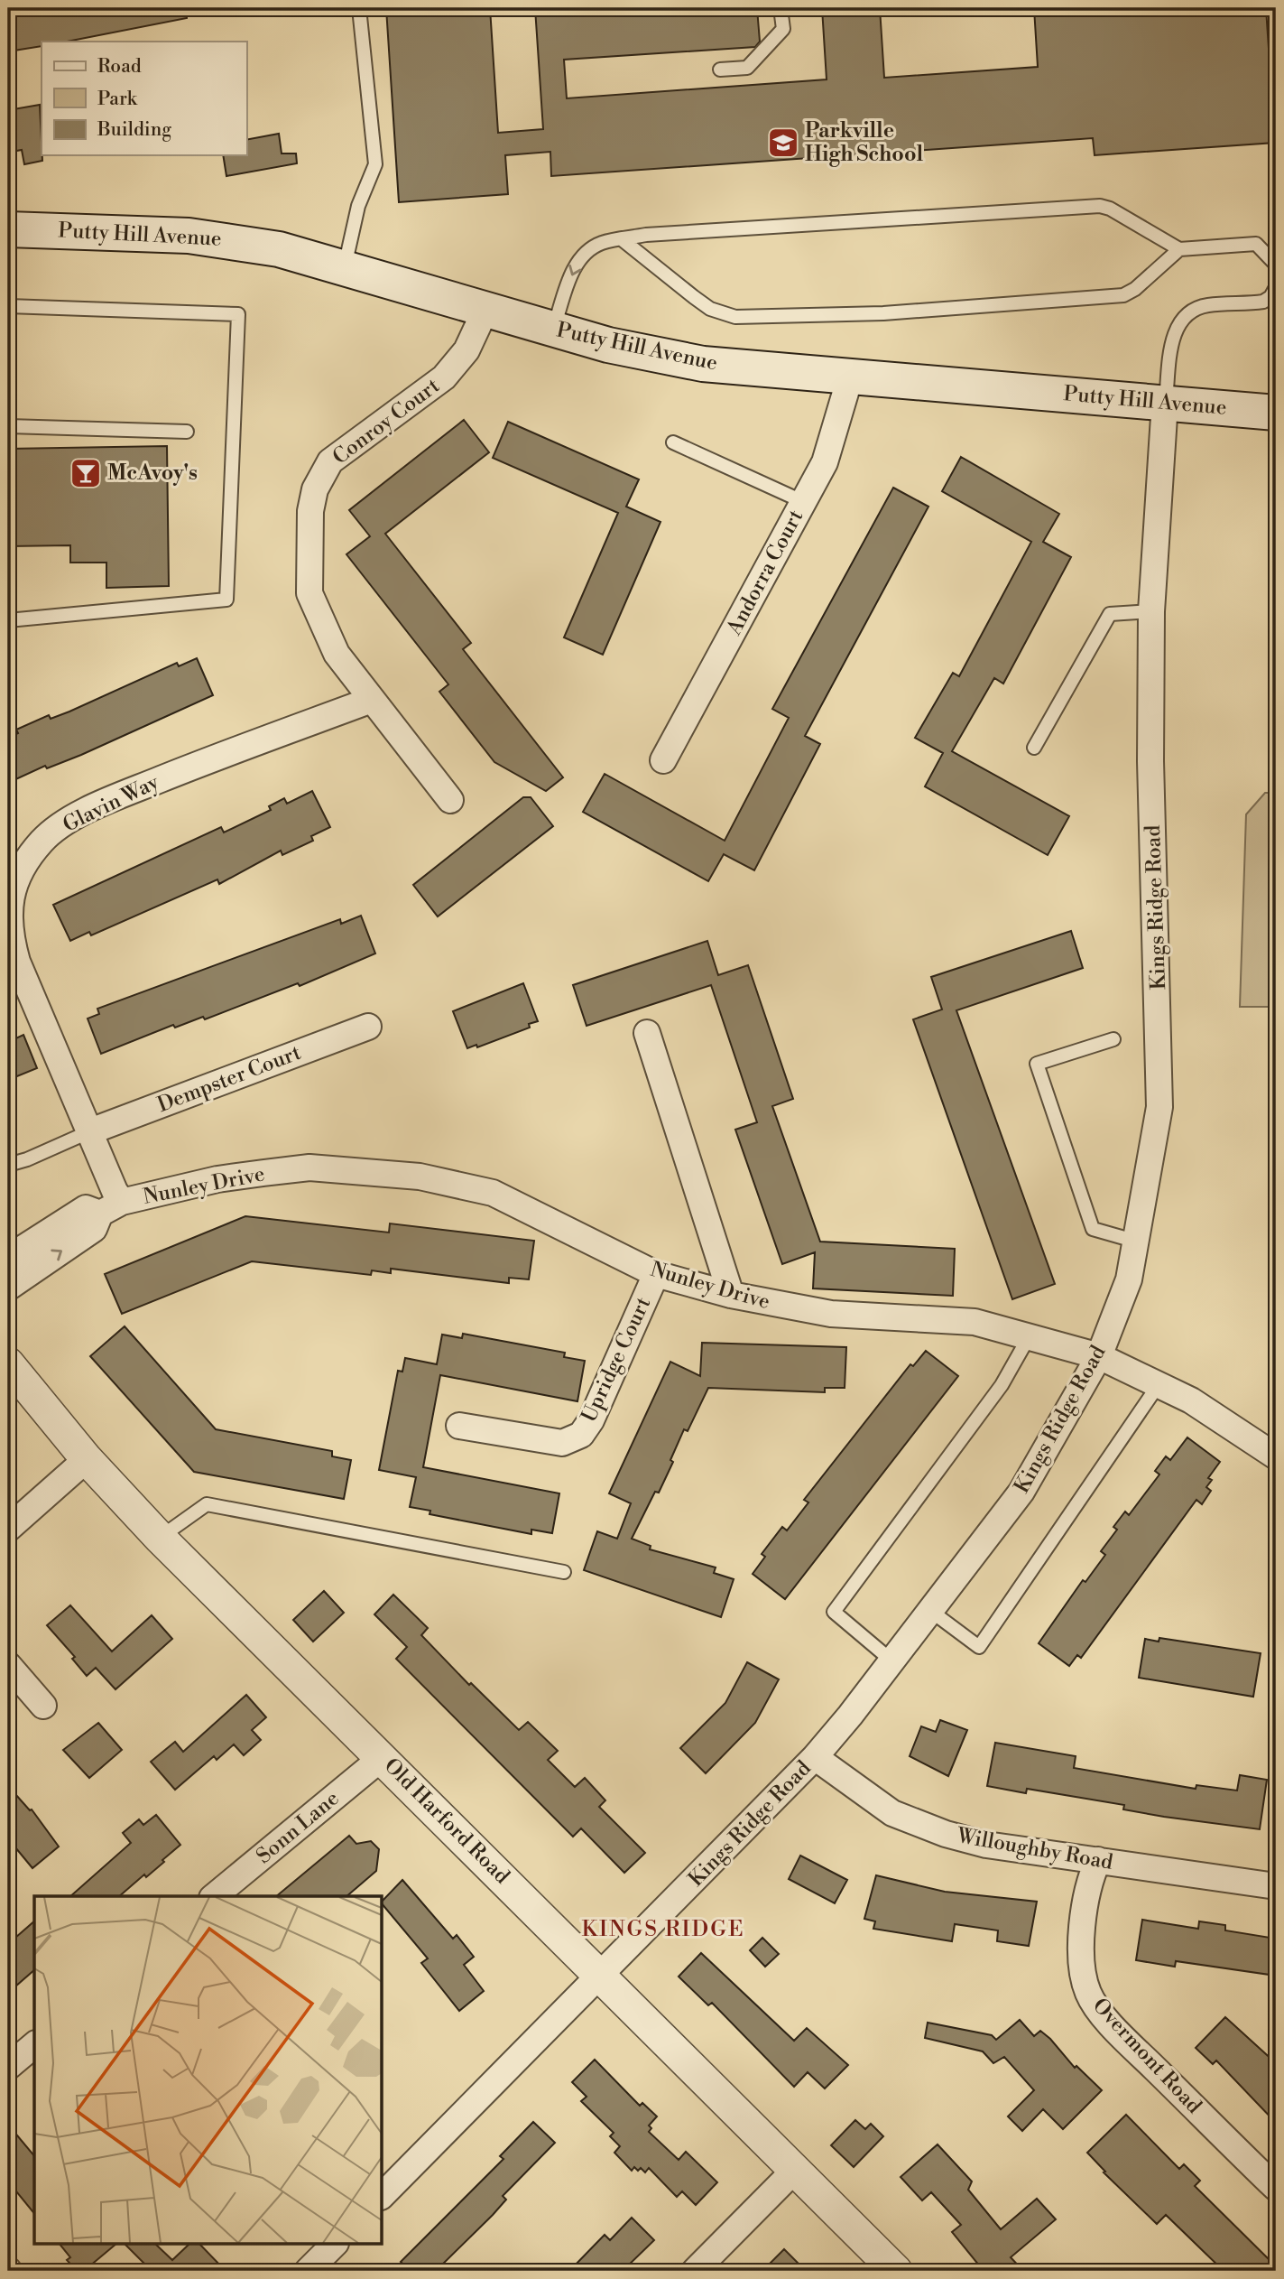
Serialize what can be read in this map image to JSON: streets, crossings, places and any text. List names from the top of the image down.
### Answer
{
  "streets": {
    "main road": ["Putty Hill Avenue"],
    "street": [
      "Conroy Court",
      "Andorra Court",
      "Glavin Way",
      "Kings Ridge Road",
      "Dempster Court",
      "Nunley Drive",
      "Upridge Court",
      "Old Harford Road",
      "Sonn Lane",
      "Willoughby Road",
      "Overmont Road"
    ]
  },
  "crossings": [
    ["Putty Hill Avenue", "Conroy Court"],
    ["Putty Hill Avenue", "Andorra Court"],
    ["Putty Hill Avenue", "Kings Ridge Road"],
    ["Conroy Court", "Glavin Way"],
    ["Glavin Way", "Dempster Court"],
    ["Glavin Way", "Nunley Drive"],
    ["Kings Ridge Road", "Nunley Drive"],
    ["Kings Ridge Road", "Old Harford Road"],
    ["Kings Ridge Road", "Willoughby Road"],
    ["Nunley Drive", "Upridge Court"],
    ["Old Harford Road", "Sonn Lane"],
    ["Willoughby Road", "Overmont Road"]
  ],
  "districts": ["KINGS RIDGE"],
  "places": {
    "school or university": ["Parkville High School"],
    "bar": ["McAvoy's"]
  },
  "legend": ["Road", "Park", "Building"]
}
